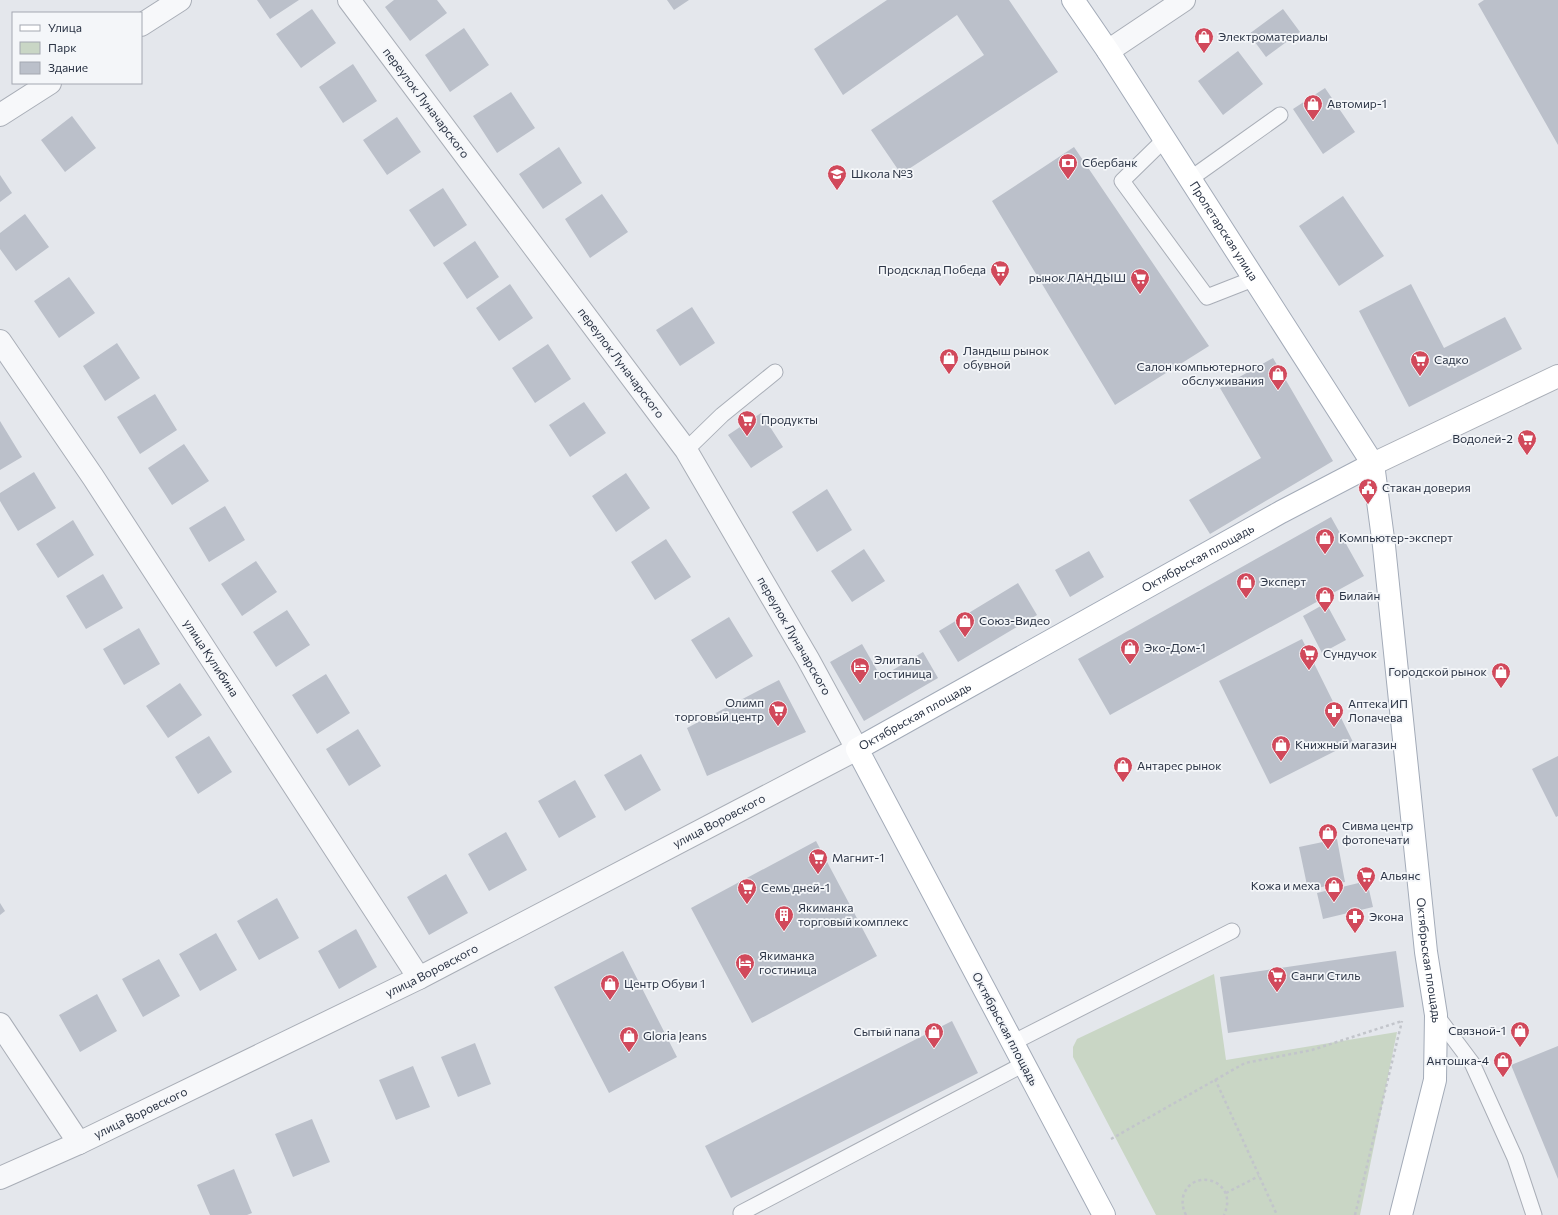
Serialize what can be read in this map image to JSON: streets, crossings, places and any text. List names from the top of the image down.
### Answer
{
  "streets": {
    "main road": ["Пролетарская улица", "Октябрьская площадь"],
    "street": ["переулок Луначарского", "улица Кулибина", "улица Воровского"]
  },
  "crossings": [
    ["переулок Луначарского", "Октябрьская площадь"],
    ["переулок Луначарского", "улица Воровского"],
    ["Пролетарская улица", "Октябрьская площадь"],
    ["Октябрьская площадь", "улица Воровского"],
    ["улица Кулибина", "улица Воровского"]
  ],
  "places": {
    "shop": [
      "Электроматериалы",
      "Автомир-1",
      "Ландыш рынок обувной",
      "Салон компьютерного обслуживания",
      "Компьютер-эксперт",
      "Эксперт",
      "Билайн",
      "Союз-Видео",
      "Эко-Дом-1",
      "Городской рынок",
      "Книжный магазин",
      "Антарес рынок",
      "Сивма центр фотопечати",
      "Кожа и меха",
      "Центр Обуви 1",
      "Связной-1",
      "Сытый папа",
      "Gloria Jeans",
      "Антошка-4"
    ],
    "bank": ["Сбербанк"],
    "school or university": ["Школа №3"],
    "supermarket": [
      "Продсклад Победа",
      "рынок ЛАНДЫШ",
      "Садко",
      "Продукты",
      "Водолей-2",
      "Сундучок",
      "Олимп торговый центр",
      "Магнит-1",
      "Альянс",
      "Семь дней-1",
      "Санги Стиль"
    ],
    "public building": ["Стакан доверия"],
    "hotel": ["Элиталь гостиница", "Якиманка гостиница"],
    "pharmacy": ["Аптека ИП Лопачева", "Экона"],
    "building": ["Якиманка торговый комплекс"]
  },
  "legend": ["Улица", "Парк", "Здание"]
}
